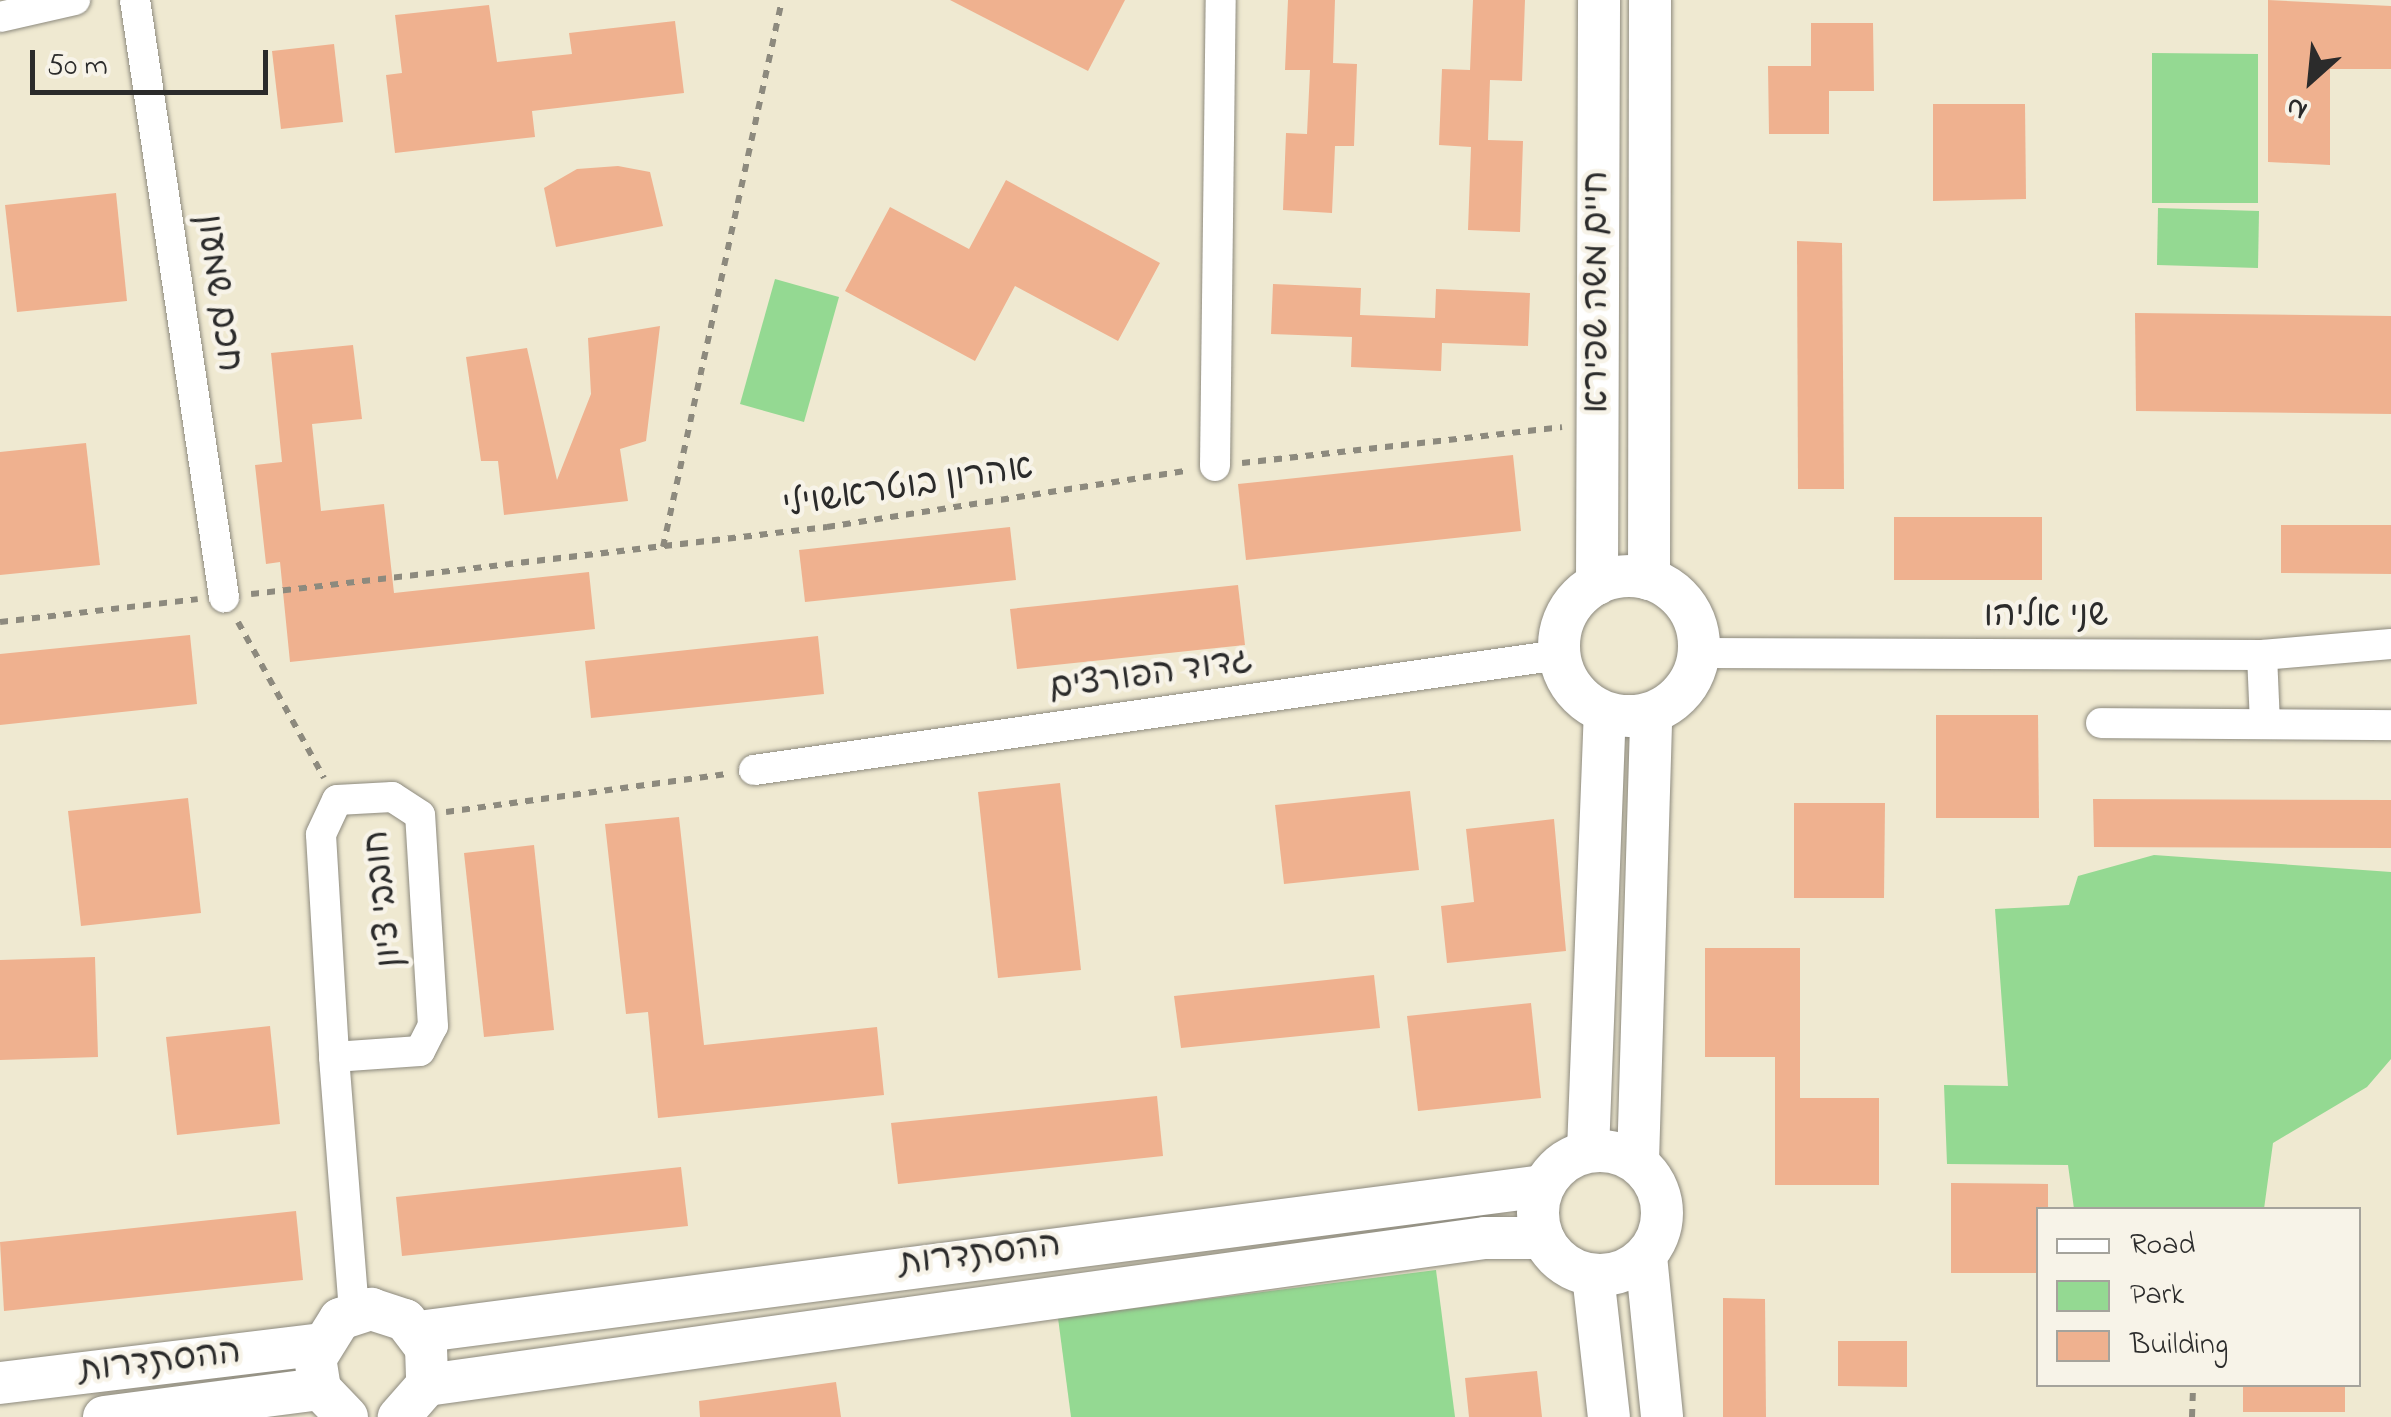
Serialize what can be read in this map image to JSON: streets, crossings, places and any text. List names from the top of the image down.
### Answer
{
  "streets": {
    "street": [
      "חיים משה שפירא",
      "חכם שמעון",
      "שני אליהו",
      "גדוד הפורצים",
      "חובבי ציון",
      "ההסתדרות"
    ],
    "path": ["אהרון בוטראשוילי"]
  },
  "crossings": [
    ["חיים משה שפירא", "אהרון בוטראשוילי"],
    ["חיים משה שפירא", "שני אליהו"],
    ["חיים משה שפירא", "גדוד הפורצים"],
    ["חכם שמעון", "אהרון בוטראשוילי"],
    ["שני אליהו", "גדוד הפורצים"]
  ],
  "legend": ["Road", "Park", "Building"],
  "scale_bar": "50 m",
  "north": "bottom left"
}
